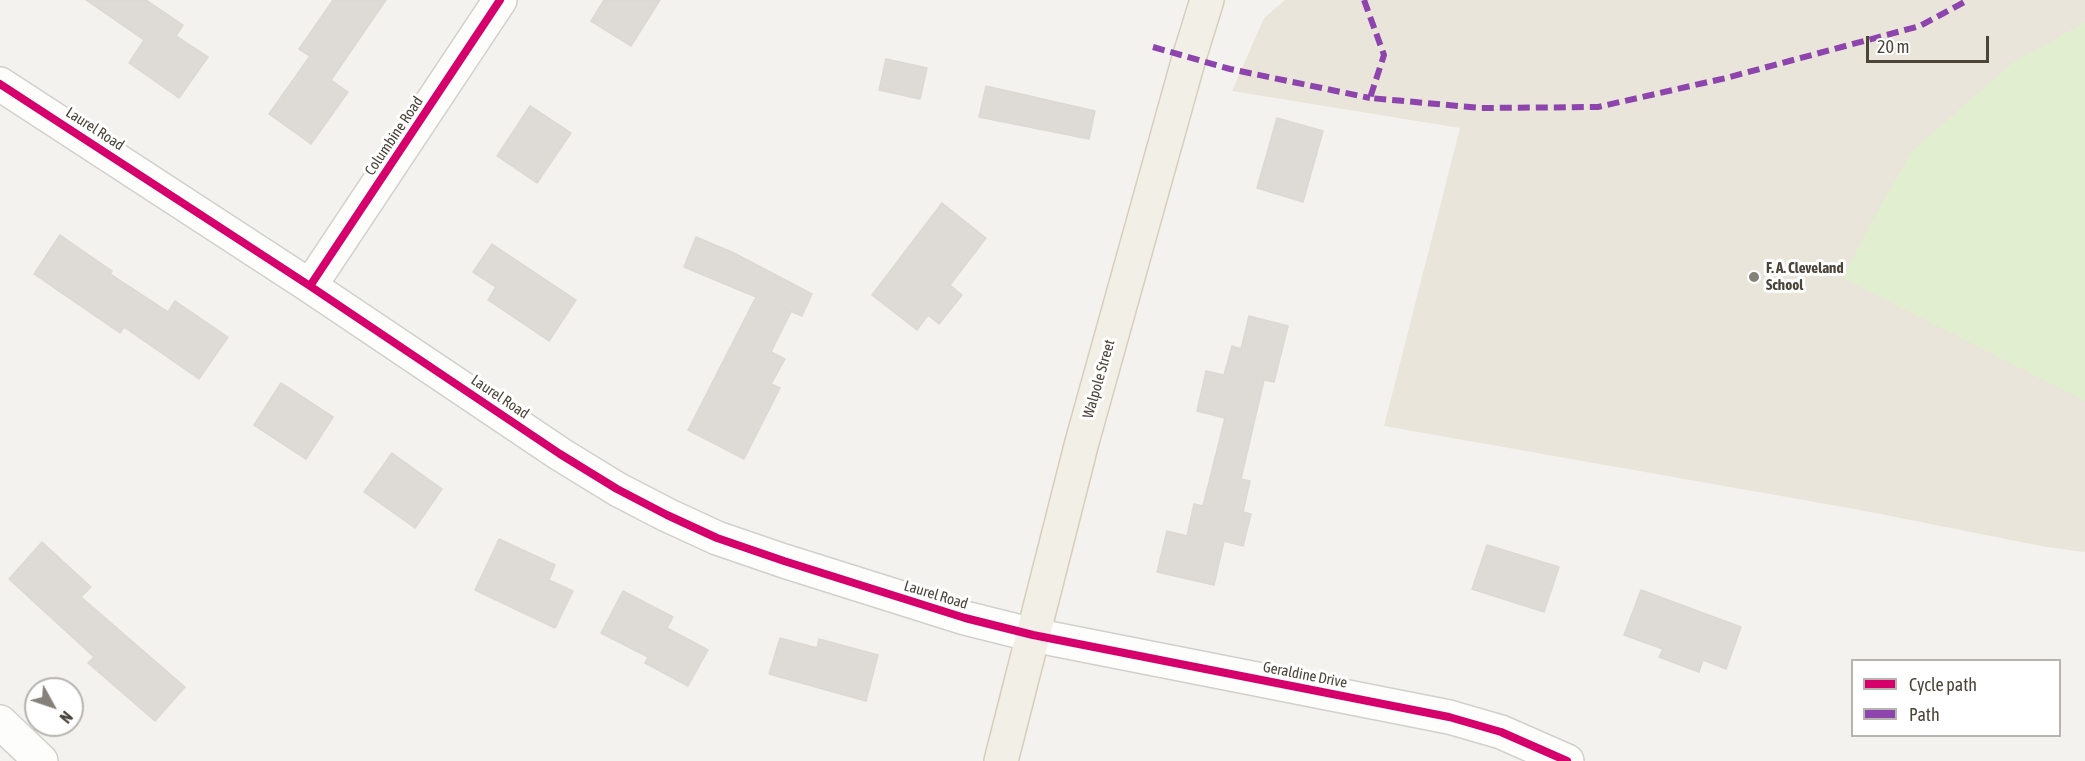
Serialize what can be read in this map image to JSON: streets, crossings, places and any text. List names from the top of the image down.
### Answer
{
  "streets": {
    "main road": ["Walpole Street"],
    "street": ["Laurel Road", "Columbine Road", "Geraldine Drive"]
  },
  "crossings": [
    ["Laurel Road", "Columbine Road"],
    ["Laurel Road", "Walpole Street"],
    ["Laurel Road", "Geraldine Drive"],
    ["Walpole Street", "Geraldine Drive"]
  ],
  "places": ["F. A. Cleveland School"],
  "legend": ["Cycle path", "Path"],
  "scale_bar": "20 m",
  "north": "bottom right"
}
